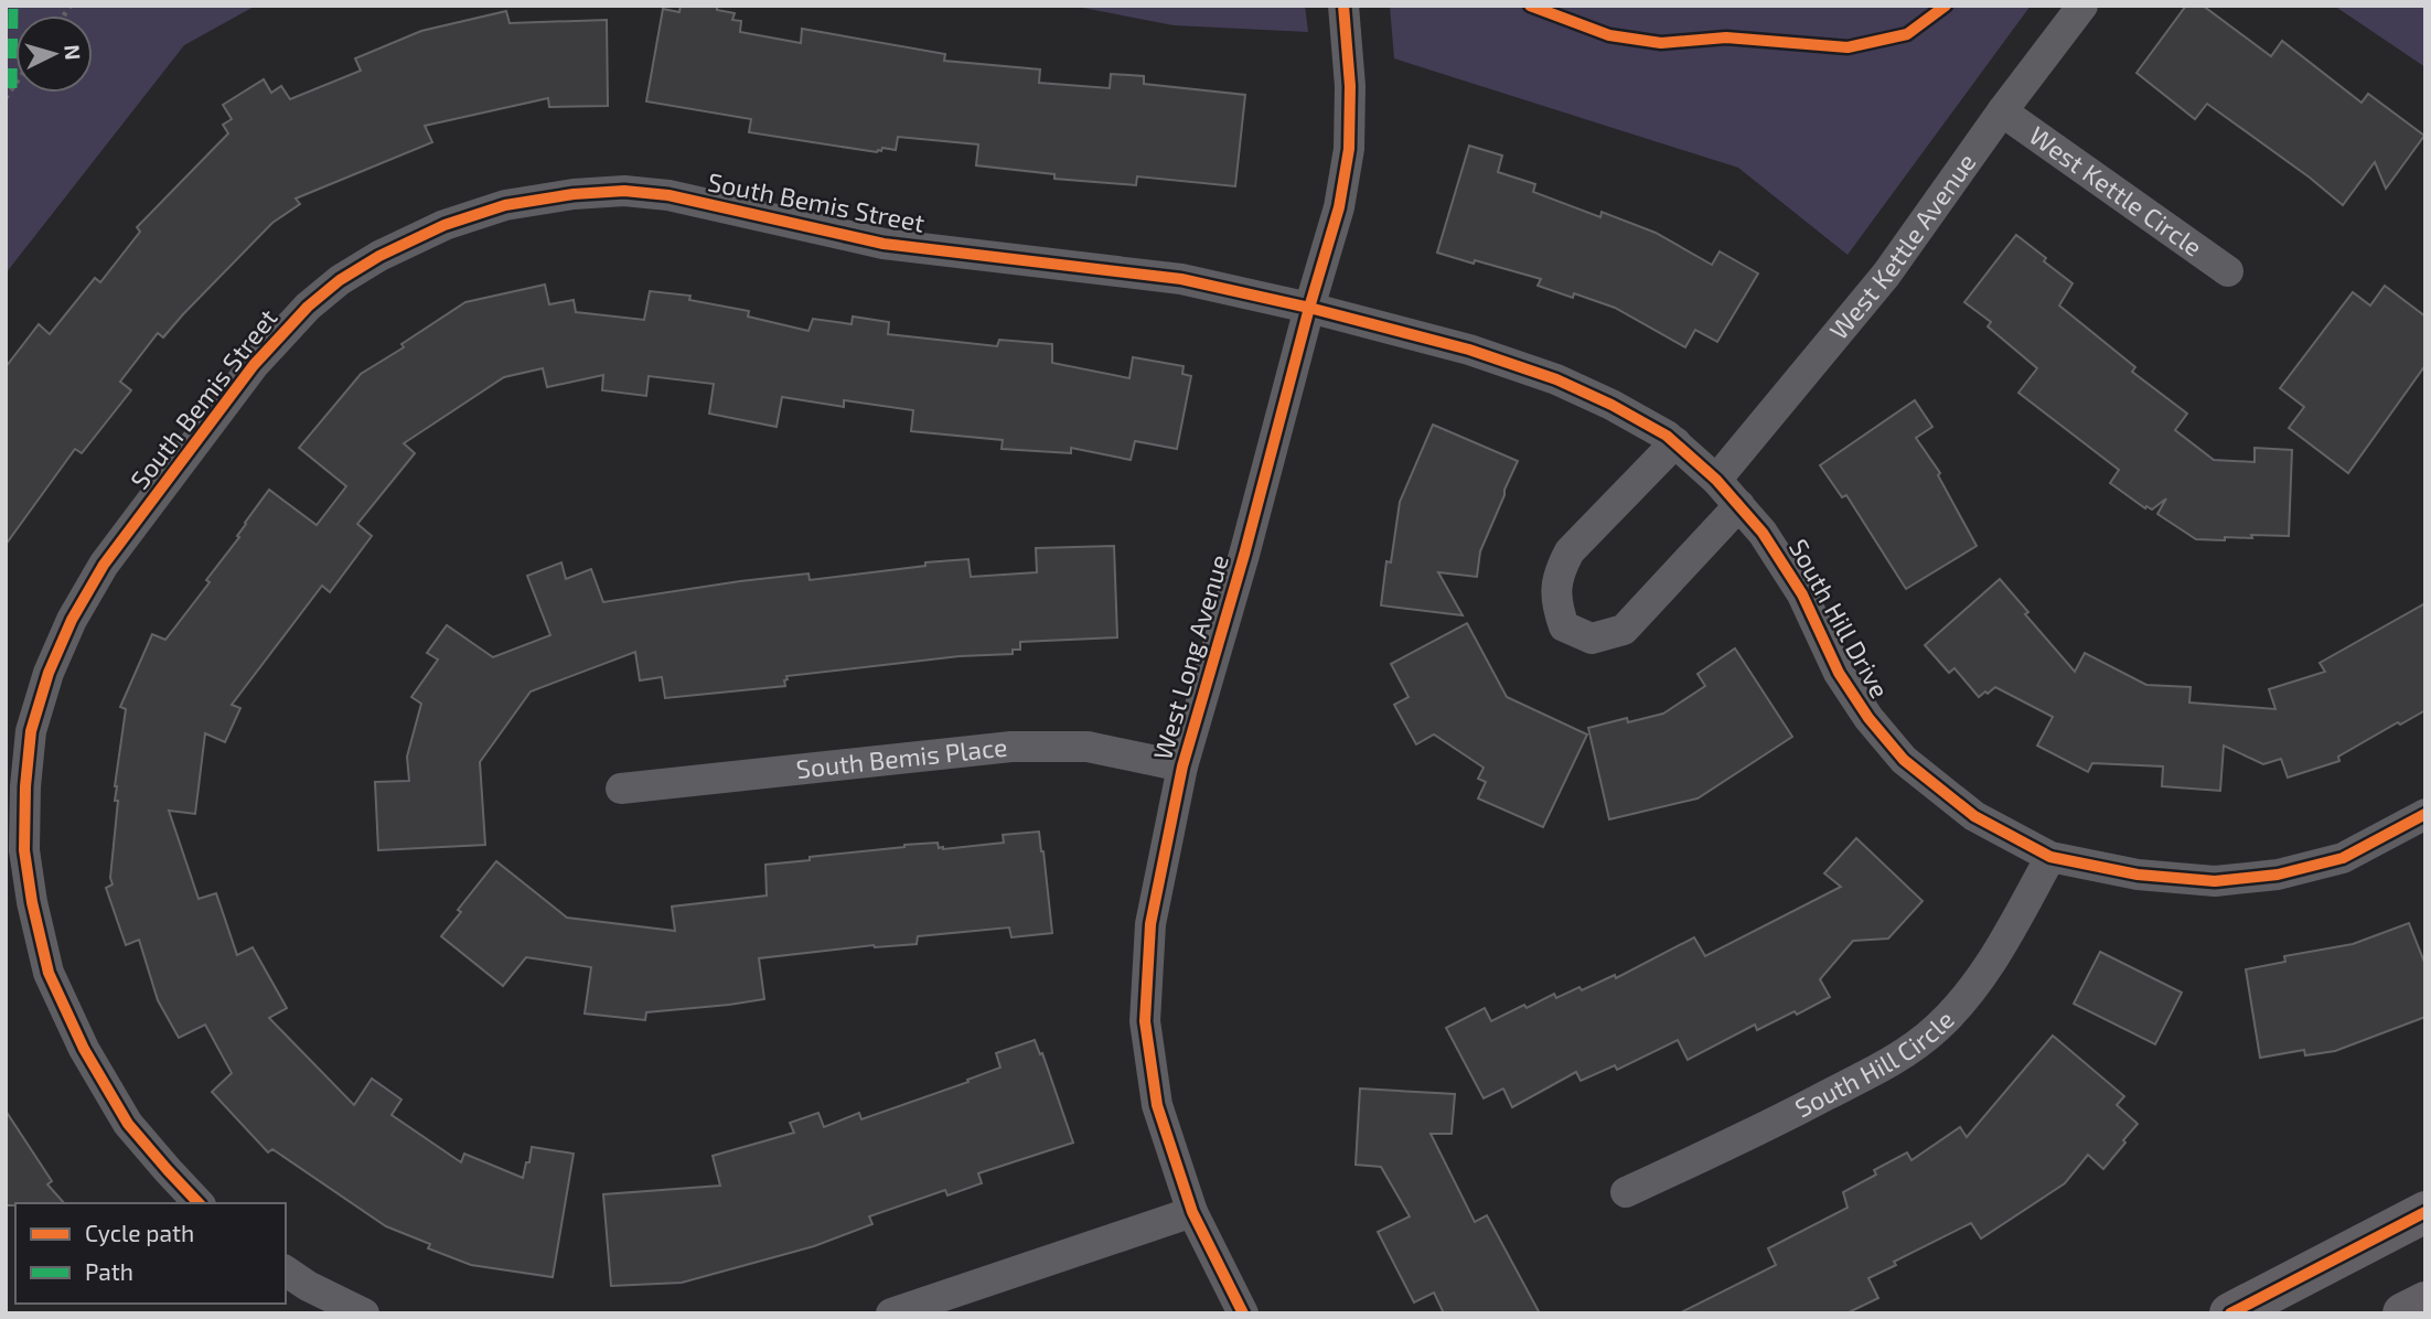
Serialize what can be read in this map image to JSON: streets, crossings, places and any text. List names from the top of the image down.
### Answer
{
  "streets": {
    "street": [
      "West Kettle Circle",
      "South Bemis Street",
      "West Kettle Avenue",
      "South Hill Drive",
      "West Long Avenue",
      "South Bemis Place",
      "South Hill Circle"
    ]
  },
  "crossings": [
    ["West Kettle Circle", "West Kettle Avenue"],
    ["South Bemis Street", "South Hill Drive"],
    ["South Bemis Street", "West Long Avenue"],
    ["West Kettle Avenue", "South Hill Drive"],
    ["South Hill Drive", "West Long Avenue"],
    ["South Hill Drive", "South Hill Circle"],
    ["West Long Avenue", "South Bemis Place"]
  ],
  "legend": ["Cycle path", "Path"],
  "north": "right"
}
